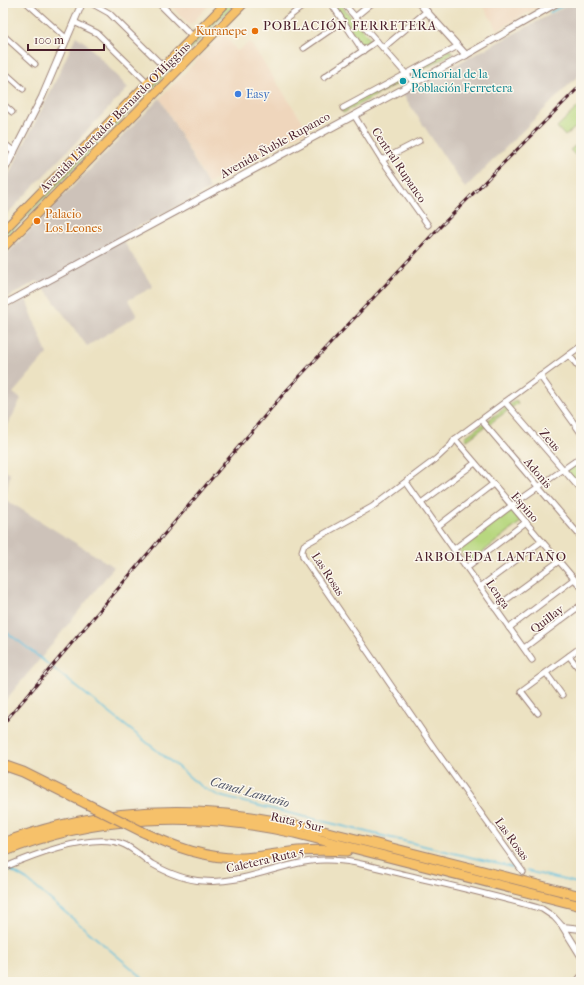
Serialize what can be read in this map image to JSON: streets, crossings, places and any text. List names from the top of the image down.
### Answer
{
  "streets": {
    "highway": ["Ruta 5 Sur"],
    "main road": ["Avenida Libertador Bernardo O'Higgins"],
    "street": [
      "Avenida Ñuble Rupanco",
      "Central Rupanco",
      "Zeus",
      "Adonis",
      "Espino",
      "Las Rosas",
      "Lenga",
      "Quillay",
      "Caletera Ruta 5"
    ]
  },
  "crossings": [
    ["Avenida Ñuble Rupanco", "Central Rupanco"],
    ["Zeus", "Las Rosas"],
    ["Adonis", "Las Rosas"],
    ["Espino", "Las Rosas"],
    ["Las Rosas", "Lenga"],
    ["Lenga", "Quillay"]
  ],
  "districts": ["POBLACIÓN FERRETERA", "ARBOLEDA LANTAÑO"],
  "water": ["Canal Lantaño"],
  "places": [
    "Kuranepe",
    "Memorial de la Población Ferretera",
    "Easy",
    "Palacio Los Leones"
  ],
  "scale_bar": "100 m"
}
